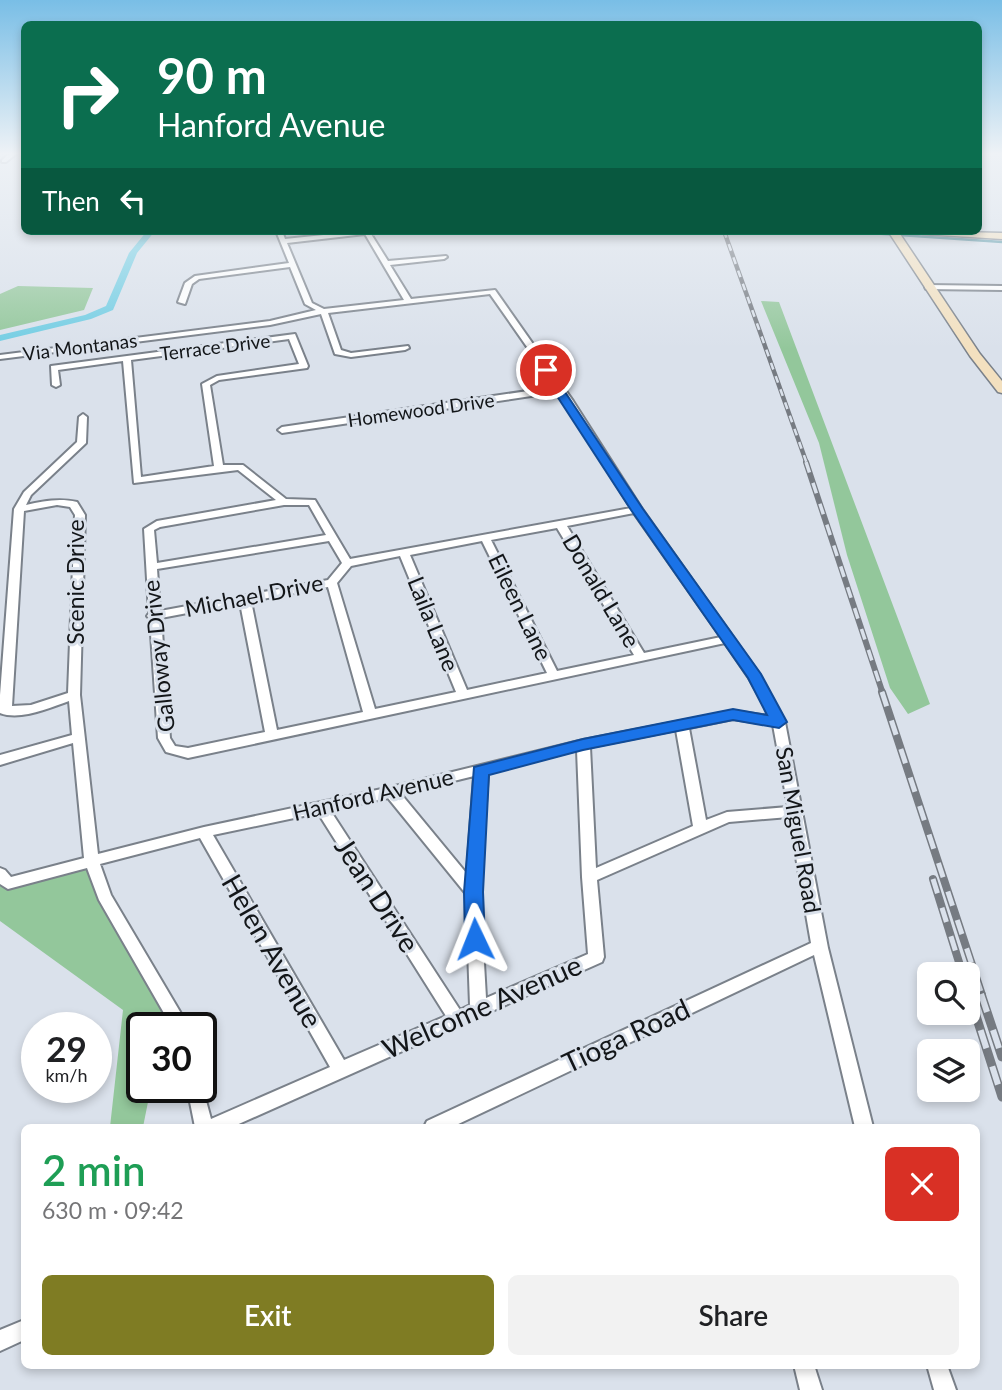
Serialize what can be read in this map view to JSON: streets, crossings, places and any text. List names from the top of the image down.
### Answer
{
  "streets": {
    "street": [
      "Via Montanas",
      "Terrace Drive",
      "Homewood Drive",
      "Scenic Drive",
      "Donald Lane",
      "Michael Drive",
      "Eileen Lane",
      "Laila Lane",
      "Galloway Drive",
      "Hanford Avenue",
      "San Miguel Road",
      "Jean Drive",
      "Helen Avenue",
      "Welcome Avenue",
      "Tioga Road"
    ]
  },
  "crossings": [
    ["Via Montanas", "San Miguel Road"],
    ["Terrace Drive", "Galloway Drive"],
    ["Homewood Drive", "San Miguel Road"],
    ["Donald Lane", "Galloway Drive"],
    ["Michael Drive", "Galloway Drive"],
    ["Eileen Lane", "Galloway Drive"],
    ["Laila Lane", "Galloway Drive"],
    ["Galloway Drive", "San Miguel Road"],
    ["Hanford Avenue", "San Miguel Road"],
    ["Hanford Avenue", "Jean Drive"],
    ["Hanford Avenue", "Helen Avenue"],
    ["San Miguel Road", "Tioga Road"],
    ["Jean Drive", "Welcome Avenue"],
    ["Helen Avenue", "Welcome Avenue"]
  ],
  "page": {
    "turn": ["90 m", "Hanford Avenue"],
    "then": "Then",
    "speed": "29 km/h",
    "limit": "30",
    "heading": ["2 min", "630 m · 09:42"],
    "buttons": ["Exit", "Share"]
  }
}
